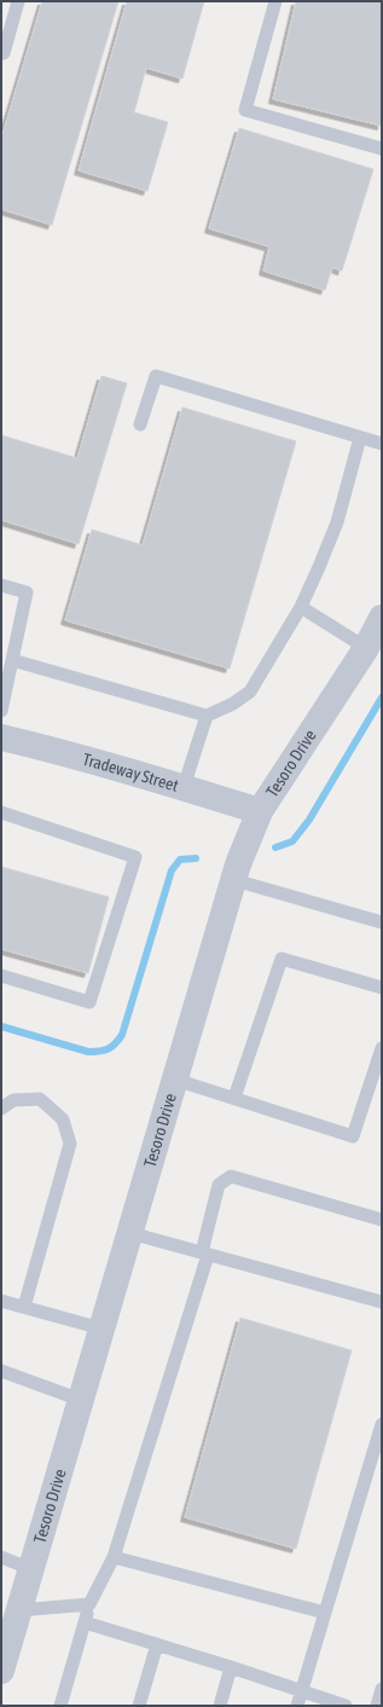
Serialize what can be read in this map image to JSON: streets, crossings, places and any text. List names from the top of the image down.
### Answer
{
  "streets": {
    "street": ["Tesoro Drive", "Tradeway Street"]
  },
  "crossings": [
    ["Tesoro Drive", "Tradeway Street"]
  ]
}
